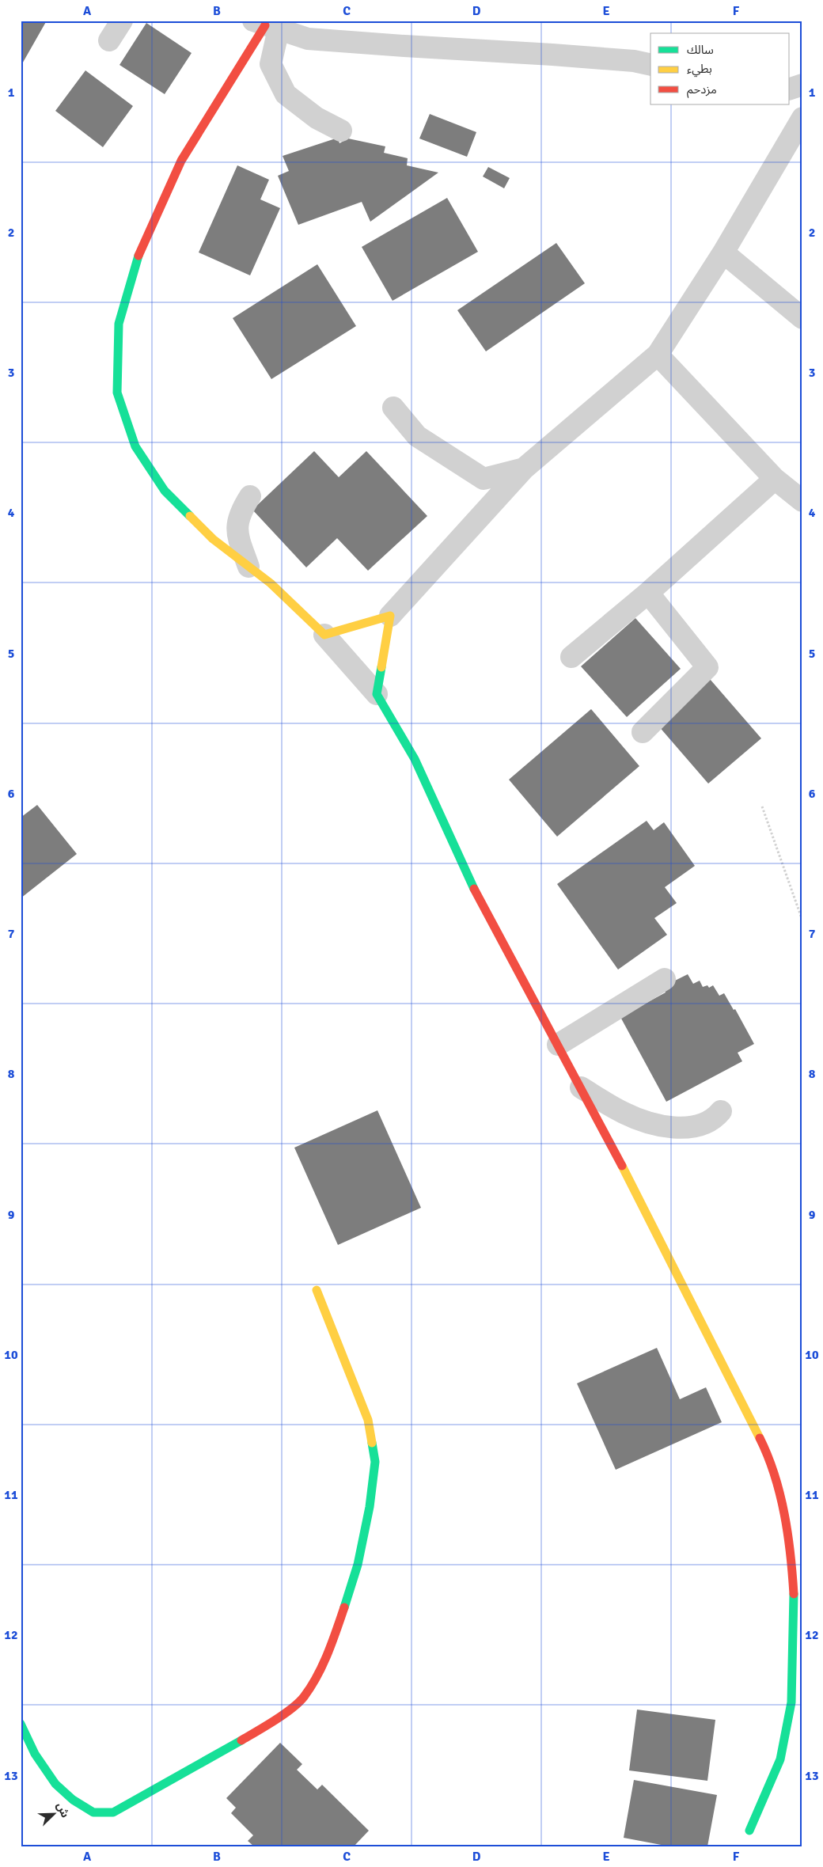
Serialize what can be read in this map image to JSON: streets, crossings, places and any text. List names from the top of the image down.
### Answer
{
  "legend": ["سالك", "بطيء", "مزدحم"],
  "north": "top right",
  "grid": {
    "columns": [
      "A",
      "B",
      "C",
      "D",
      "E",
      "F"
    ],
    "rows": [
      "1",
      "2",
      "3",
      "4",
      "5",
      "6",
      "7",
      "8",
      "9",
      "10",
      "11",
      "12",
      "13"
    ]
  }
}
